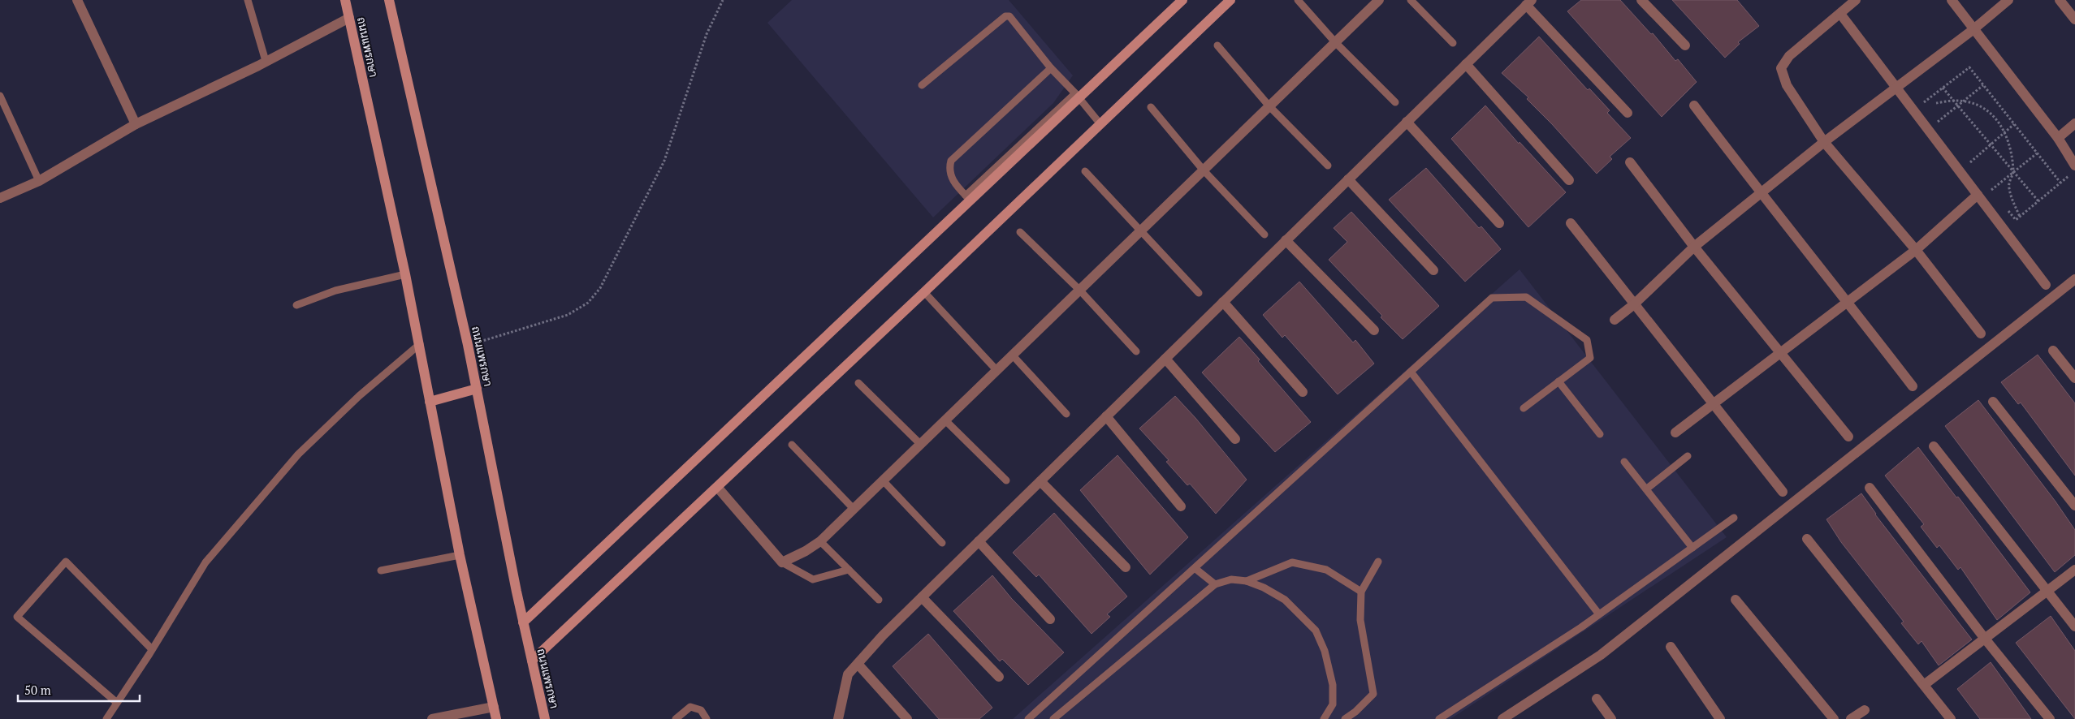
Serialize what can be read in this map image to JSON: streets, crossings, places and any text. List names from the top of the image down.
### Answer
{
  "streets": {
    "street": ["ถนนแพรกษา"]
  },
  "scale_bar": "50 m"
}
